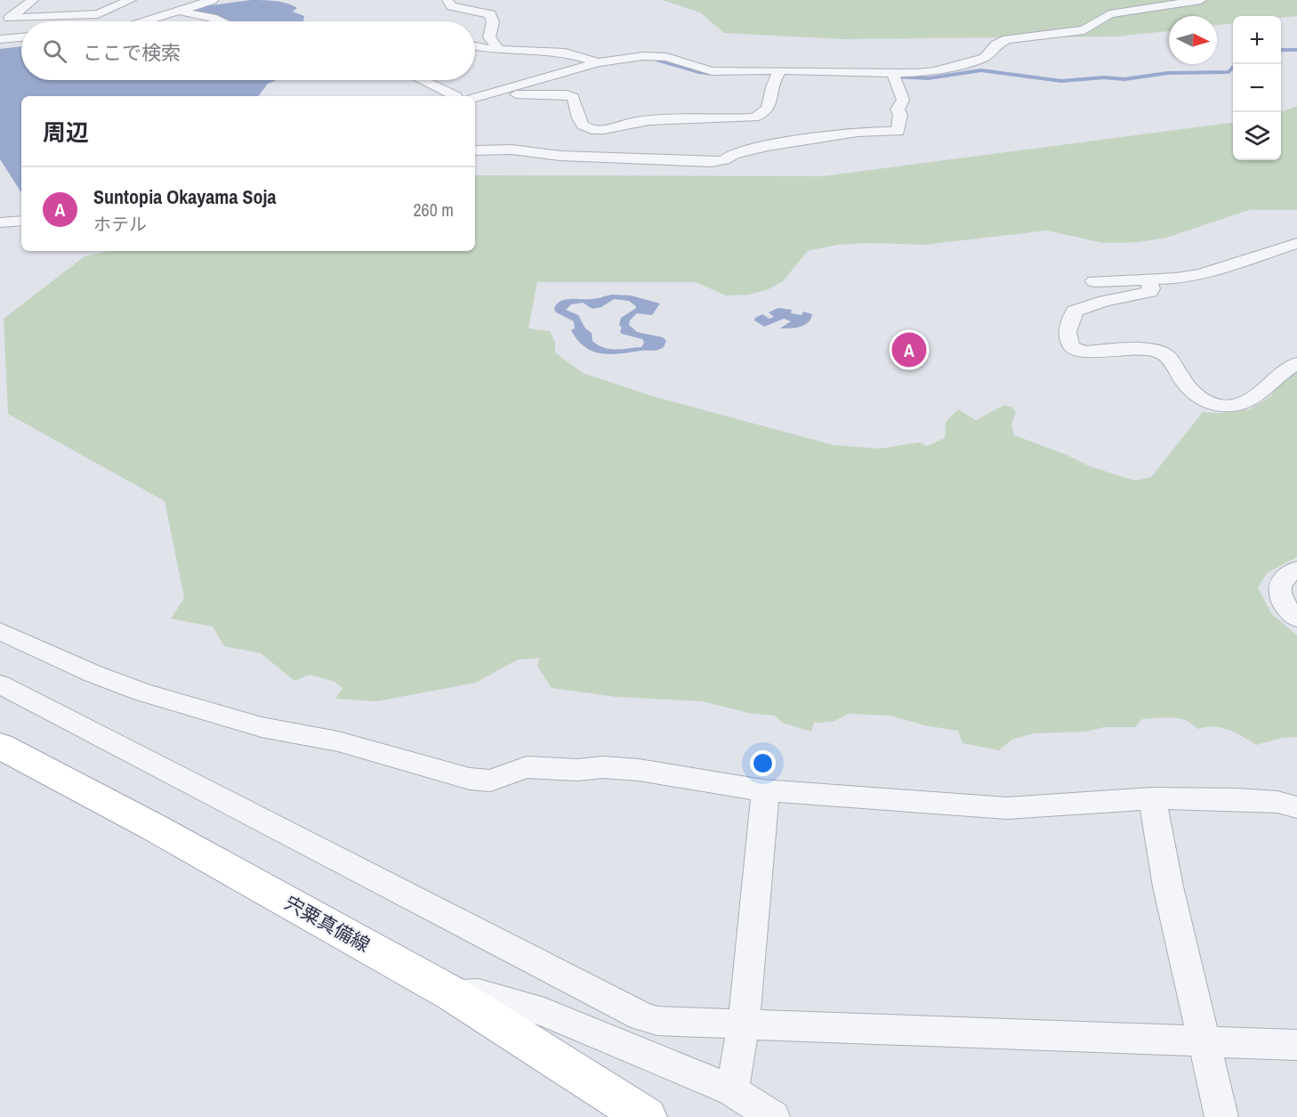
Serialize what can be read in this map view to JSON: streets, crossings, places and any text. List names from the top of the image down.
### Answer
{
  "streets": {
    "main road": ["宍粟真備線"]
  },
  "north": "right",
  "page": {
    "map_buttons": ["+", "−"],
    "search": "ここで検索",
    "heading": "周辺",
    "list": [
      {
        "mark": "A",
        "name": "Suntopia Okayama Soja",
        "note": "ホテル",
        "value": "260 m"
      }
    ],
    "pins": "A"
  }
}
